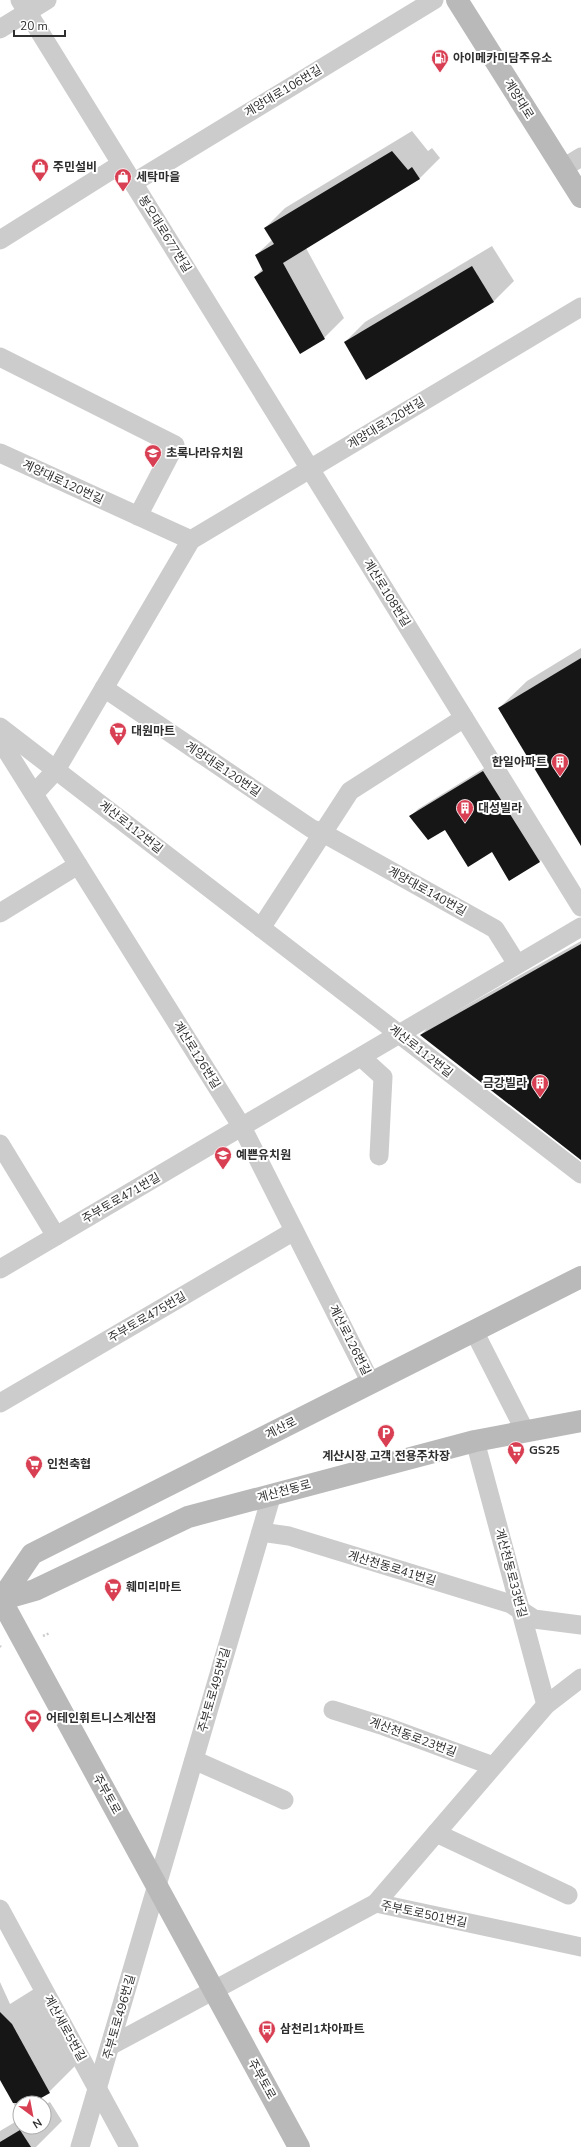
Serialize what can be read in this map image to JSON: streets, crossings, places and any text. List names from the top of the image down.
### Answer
{
  "streets": {
    "street": [
      "계양대로106번길",
      "계양대로",
      "봉오대로677번길",
      "계양대로120번길",
      "계산로108번길",
      "계산로112번길",
      "계양대로140번길",
      "계산로126번길",
      "주부토로471번길",
      "주부토로475번길",
      "계산로",
      "계산천동로",
      "계산천동로41번길",
      "계산천동로33번길",
      "주부토로495번길",
      "계산천동로23번길",
      "주부토로",
      "주부토로501번길",
      "주부토로496번길",
      "계산새로5번길"
    ]
  },
  "crossings": [
    ["계양대로106번길", "봉오대로677번길"],
    ["봉오대로677번길", "계양대로120번길"],
    ["봉오대로677번길", "계산로108번길"],
    ["계양대로120번길", "계산로108번길"],
    ["계양대로120번길", "계산로112번길"],
    ["계양대로120번길", "계양대로140번길"],
    ["계양대로120번길", "계산로126번길"],
    ["계산로126번길", "주부토로471번길"],
    ["계산로126번길", "주부토로475번길"],
    ["계산로126번길", "계산로"],
    ["계산로", "계산천동로"],
    ["계산로", "주부토로"],
    ["계산천동로", "계산천동로33번길"],
    ["계산천동로", "주부토로495번길"],
    ["계산천동로", "주부토로"],
    ["계산천동로41번길", "계산천동로33번길"],
    ["계산천동로41번길", "주부토로495번길"],
    ["주부토로495번길", "주부토로"],
    ["주부토로495번길", "주부토로496번길"],
    ["주부토로", "주부토로501번길"],
    ["주부토로", "주부토로496번길"],
    ["주부토로496번길", "계산새로5번길"]
  ],
  "places": {
    "fuel station": ["아이메카미담주유소"],
    "shop": ["주민설비", "세탁마을"],
    "school or university": ["초록나라유치원", "예쁜유치원"],
    "supermarket": [
      "대원마트",
      "GS25",
      "인천축협",
      "훼미리마트"
    ],
    "building": ["한일아파트", "대성빌라", "금강빌라"],
    "parking": ["계산시장 고객 전용주차장"],
    "sports": ["어테인휘트니스계산점"],
    "bus stop": ["삼천리1차아파트"]
  },
  "scale_bar": "20 m",
  "north": "bottom right"
}
